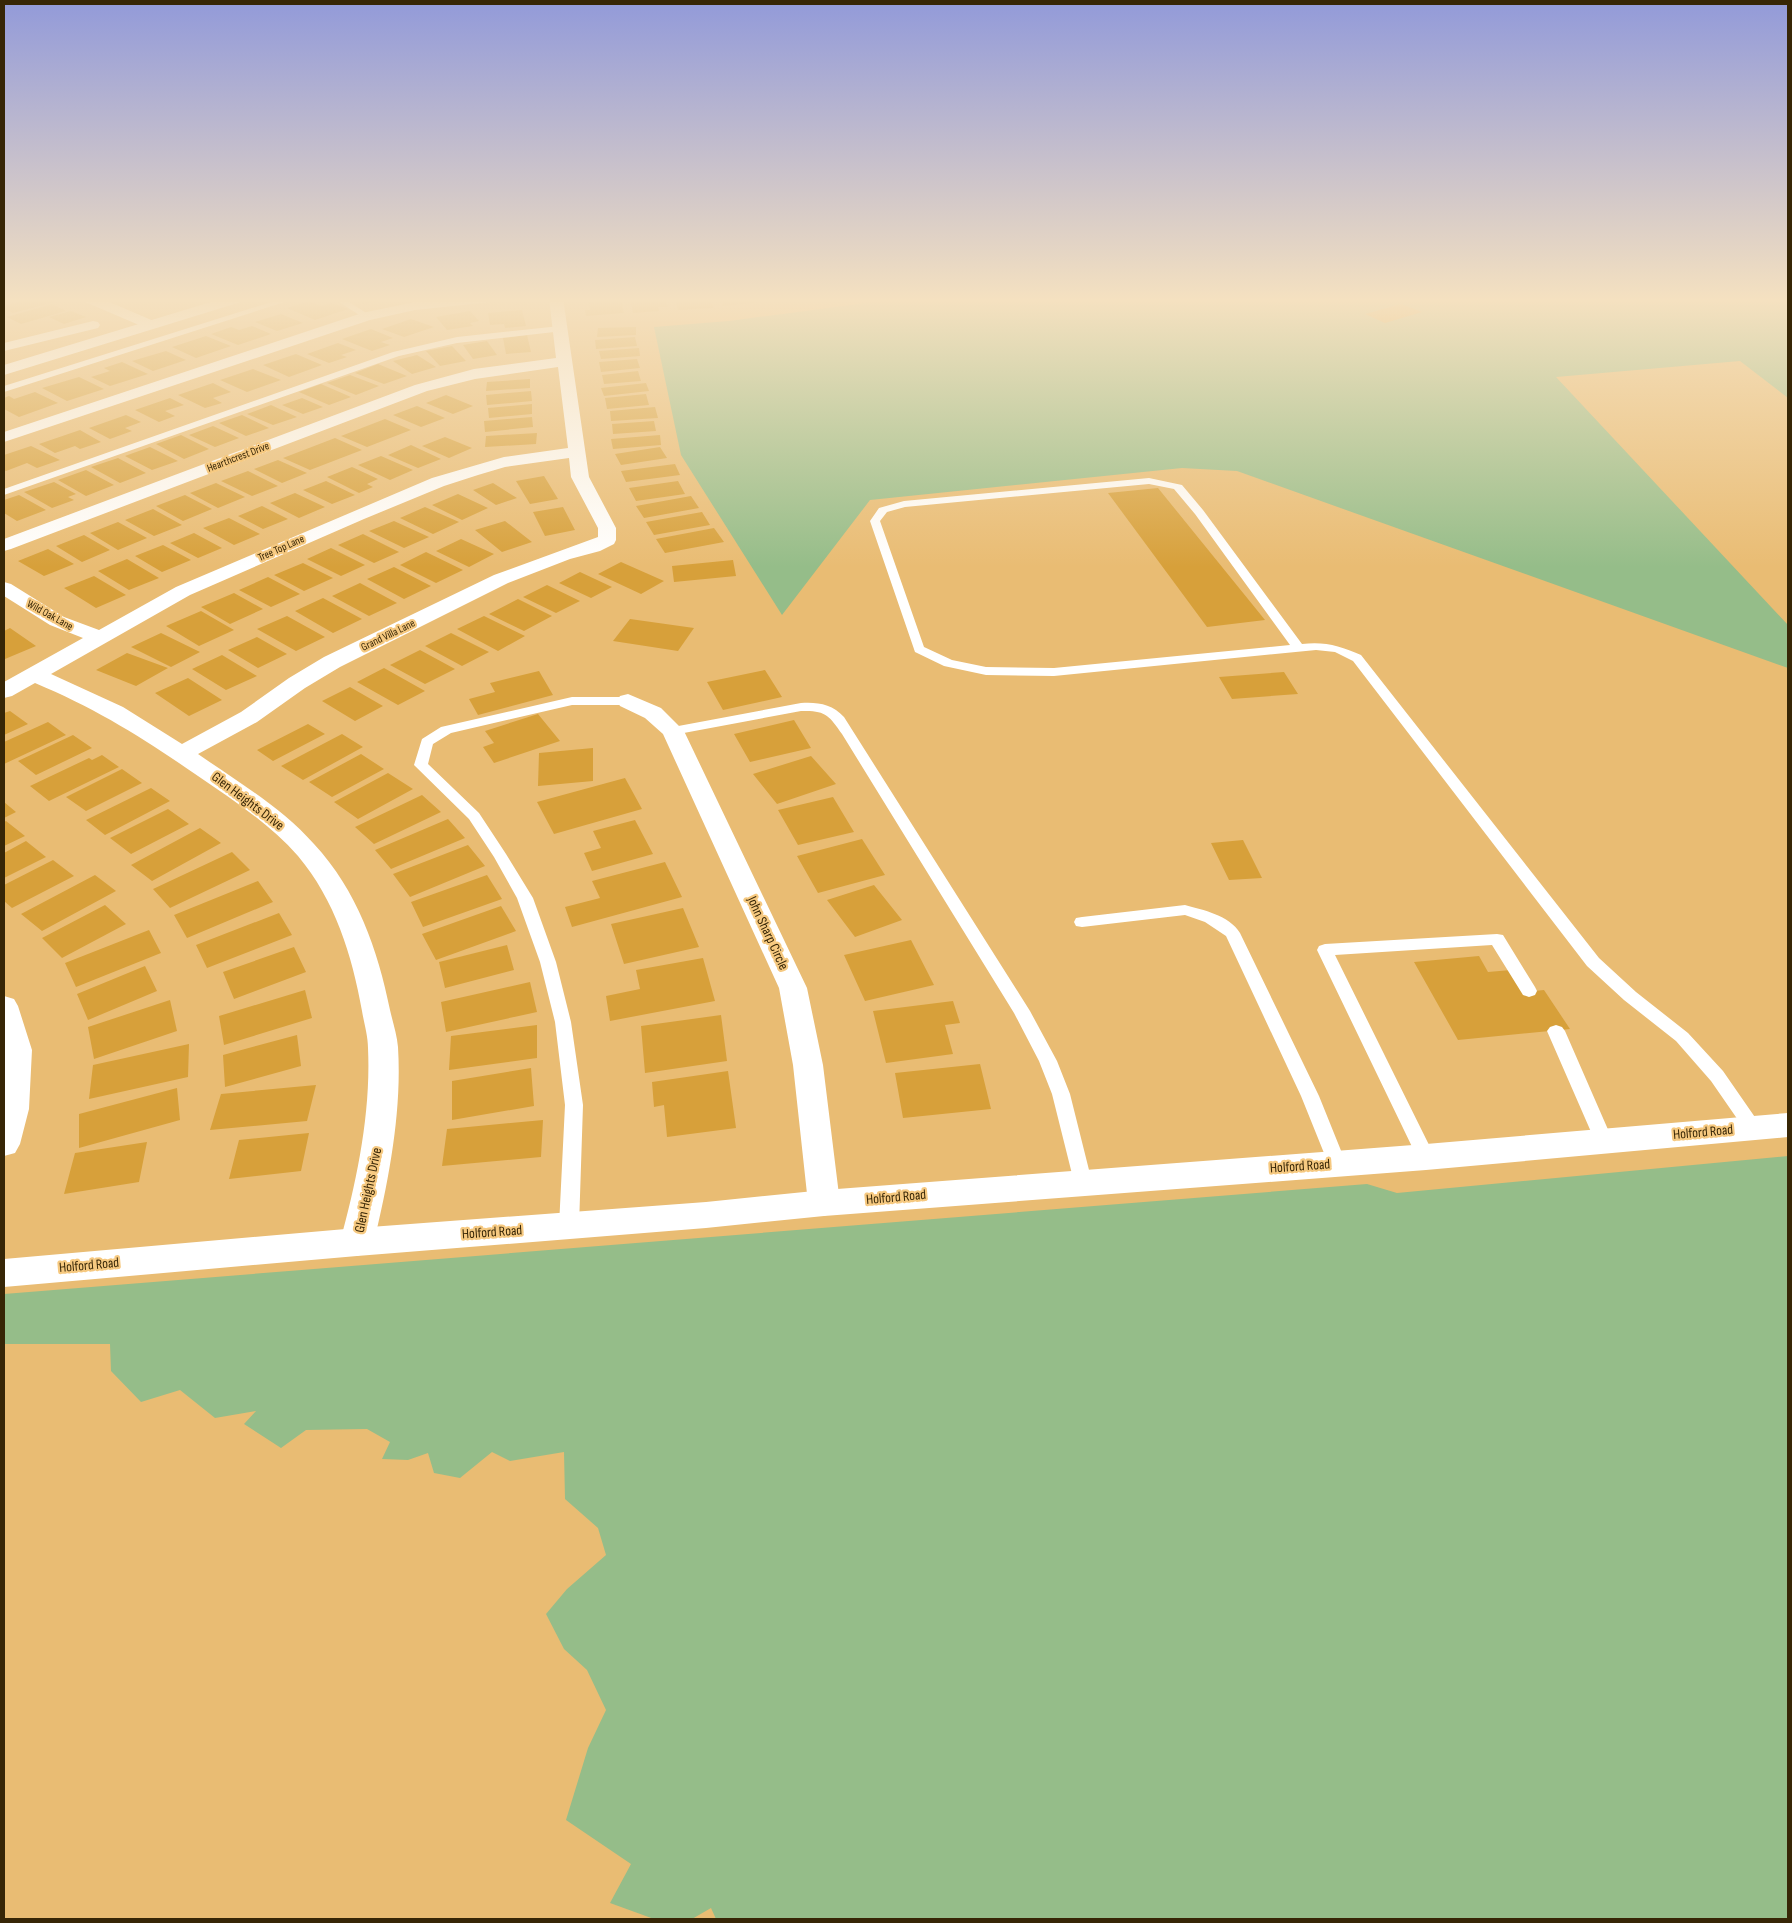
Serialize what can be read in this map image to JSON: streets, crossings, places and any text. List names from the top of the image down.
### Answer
{
  "streets": {
    "street": [
      "Hearthcrest Drive",
      "Tree Top Lane",
      "Wild Oak Lane",
      "Grand Villa Lane",
      "Glen Heights Drive",
      "John Sharp Circle",
      "Holford Road"
    ]
  },
  "crossings": [
    ["Tree Top Lane", "Wild Oak Lane"],
    ["Tree Top Lane", "Grand Villa Lane"],
    ["Tree Top Lane", "Glen Heights Drive"],
    ["Grand Villa Lane", "Glen Heights Drive"],
    ["Glen Heights Drive", "Holford Road"],
    ["John Sharp Circle", "Holford Road"]
  ]
}
